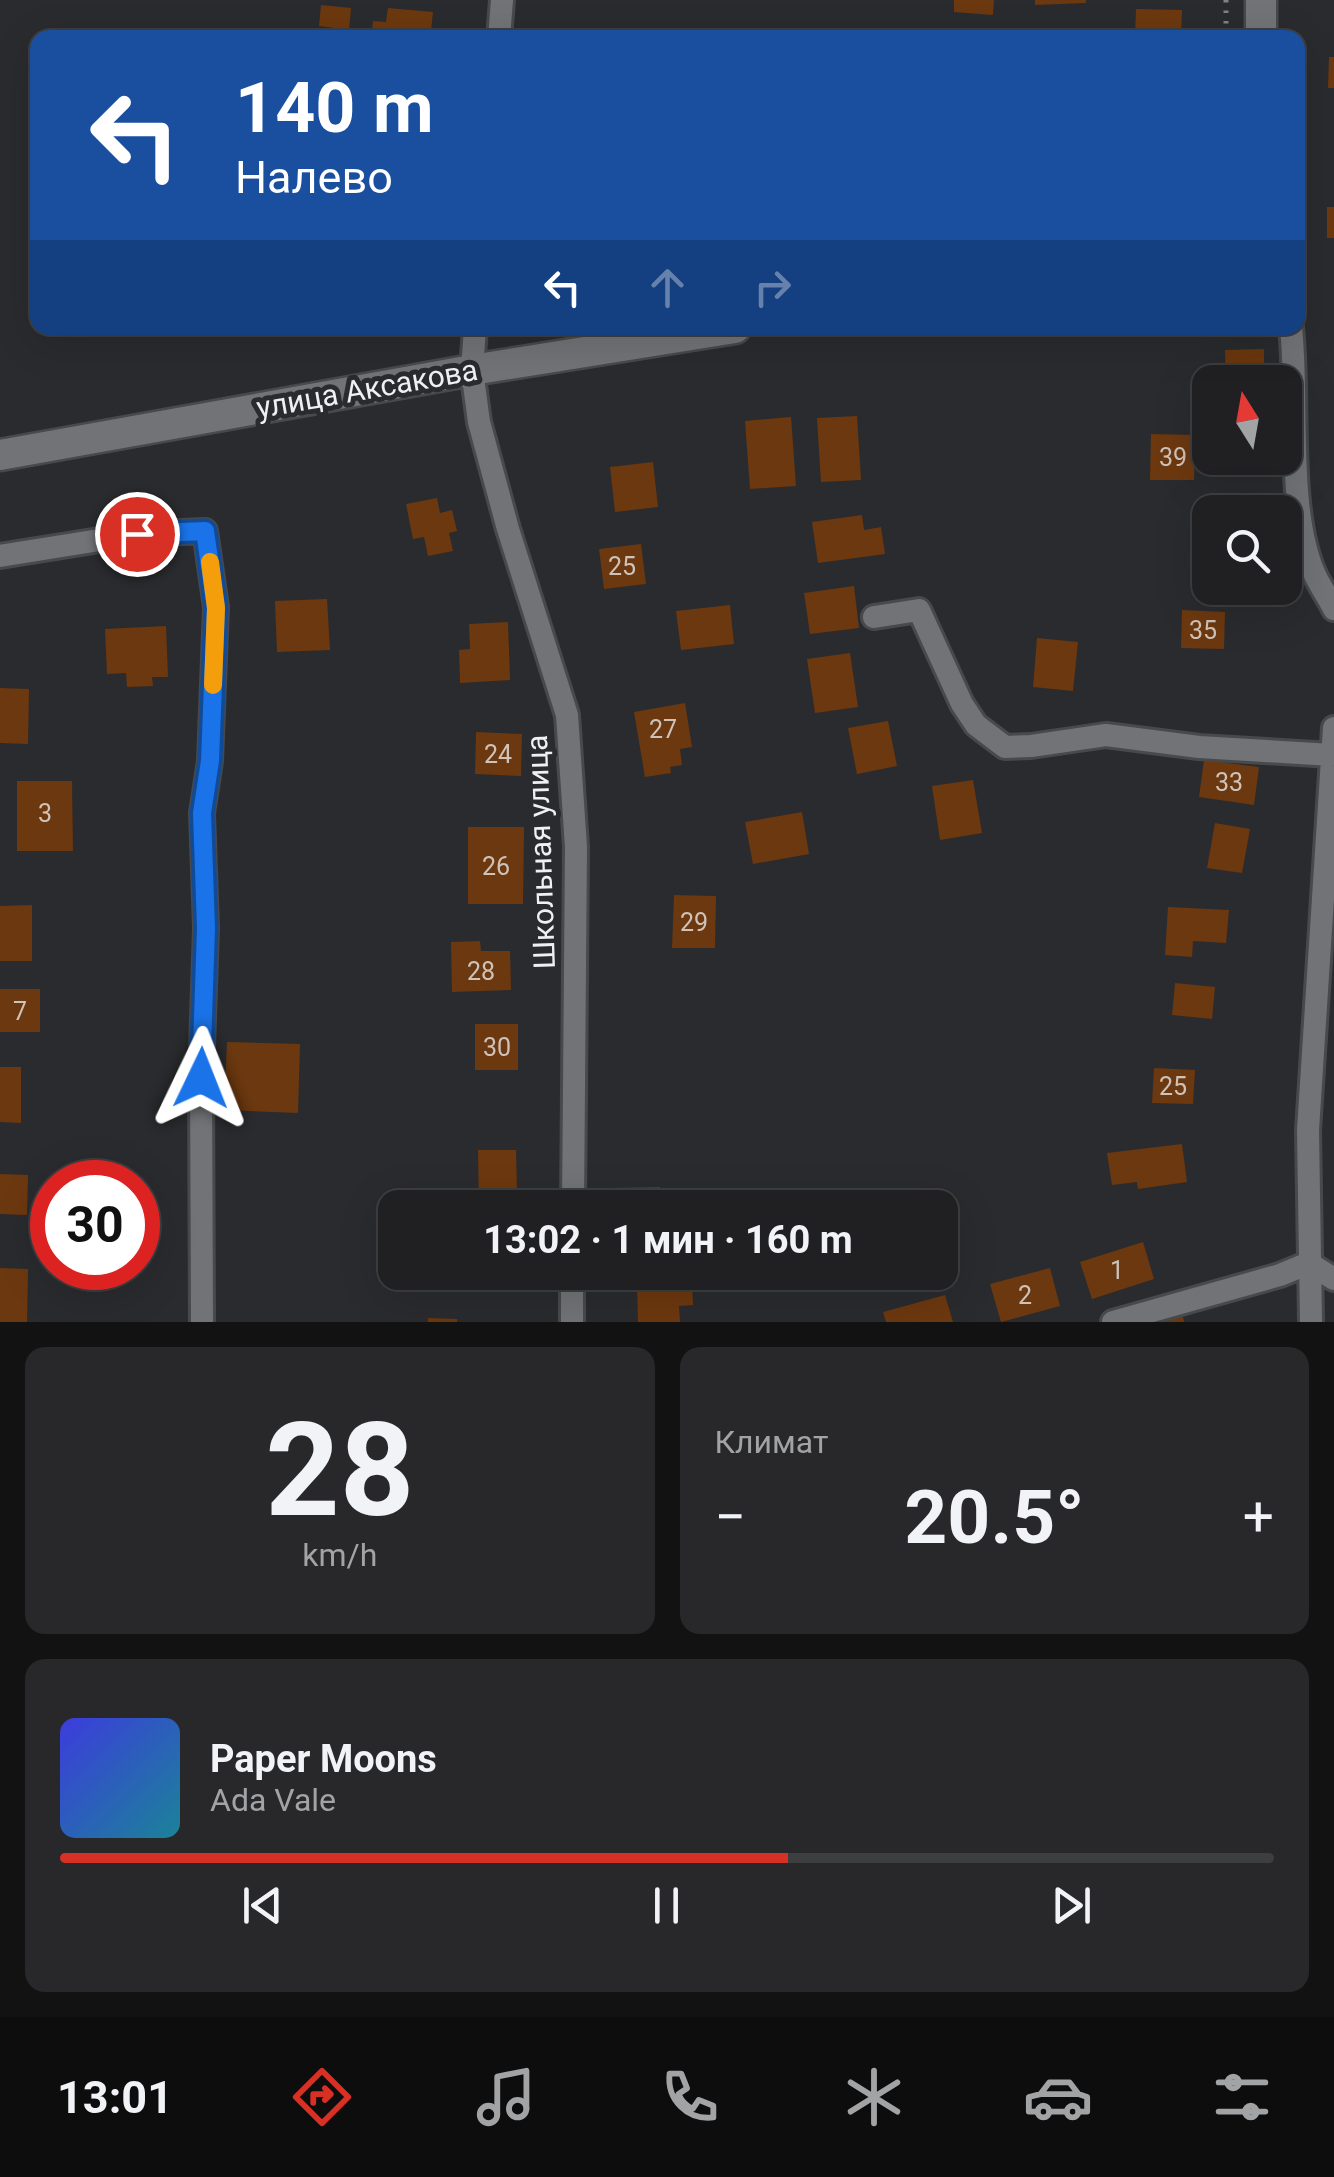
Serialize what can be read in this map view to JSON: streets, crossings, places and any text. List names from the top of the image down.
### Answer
{
  "streets": {
    "street": ["улица Аксакова", "Школьная улица"]
  },
  "crossings": [
    ["улица Аксакова", "Школьная улица"]
  ],
  "house_numbers": [
    "39",
    "25",
    "35",
    "27",
    "24",
    "33",
    "3",
    "26",
    "29",
    "28",
    "7",
    "30",
    "25",
    "1",
    "2"
  ],
  "north": "top",
  "page": {
    "turn": ["140 m", "Налево"],
    "limit": "30",
    "trip": "13:02 · 1 мин · 160 m",
    "tile": [
      ["28", "km/h"],
      "Климат"
    ],
    "heat": ["−", "20.5°", "+"],
    "song": ["Paper Moons", "Ada Vale"],
    "tabs": "13:01"
  }
}
